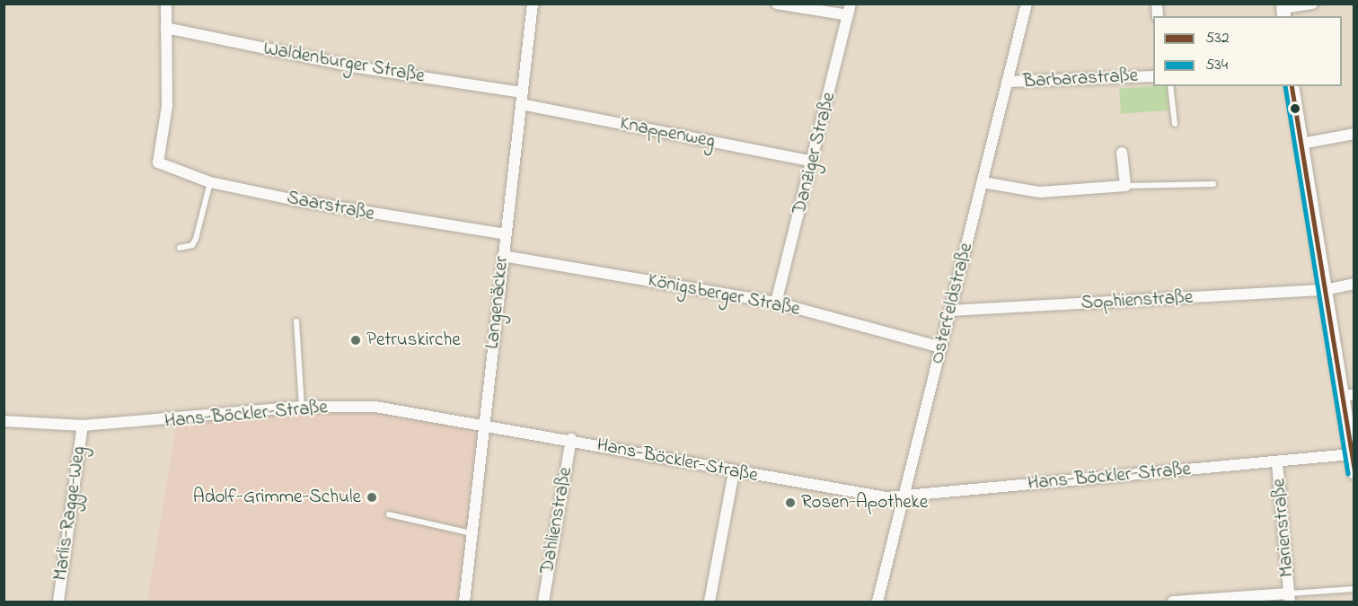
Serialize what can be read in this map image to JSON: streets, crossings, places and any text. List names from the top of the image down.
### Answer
{
  "streets": {
    "street": [
      "Waldenburger Straße",
      "Barbarastraße",
      "Knappenweg",
      "Danziger Straße",
      "Saarstraße",
      "Königsberger Straße",
      "Sophienstraße",
      "Langenäcker",
      "Osterfeldstraße",
      "Hans-Böckler-Straße",
      "Marlis-Ragge-Weg",
      "Dahlienstraße",
      "Marienstraße"
    ]
  },
  "crossings": [
    ["Waldenburger Straße", "Knappenweg"],
    ["Waldenburger Straße", "Saarstraße"],
    ["Waldenburger Straße", "Langenäcker"],
    ["Barbarastraße", "Osterfeldstraße"],
    ["Knappenweg", "Danziger Straße"],
    ["Knappenweg", "Langenäcker"],
    ["Danziger Straße", "Königsberger Straße"],
    ["Saarstraße", "Langenäcker"],
    ["Königsberger Straße", "Langenäcker"],
    ["Königsberger Straße", "Osterfeldstraße"],
    ["Sophienstraße", "Osterfeldstraße"],
    ["Langenäcker", "Hans-Böckler-Straße"],
    ["Osterfeldstraße", "Hans-Böckler-Straße"],
    ["Hans-Böckler-Straße", "Marlis-Ragge-Weg"],
    ["Hans-Böckler-Straße", "Dahlienstraße"],
    ["Hans-Böckler-Straße", "Marienstraße"]
  ],
  "places": ["Petruskirche", "Adolf-Grimme-Schule", "Rosen-Apotheke"],
  "lines": ["transit line 532", "transit line 534"],
  "legend": ["532", "534"]
}
